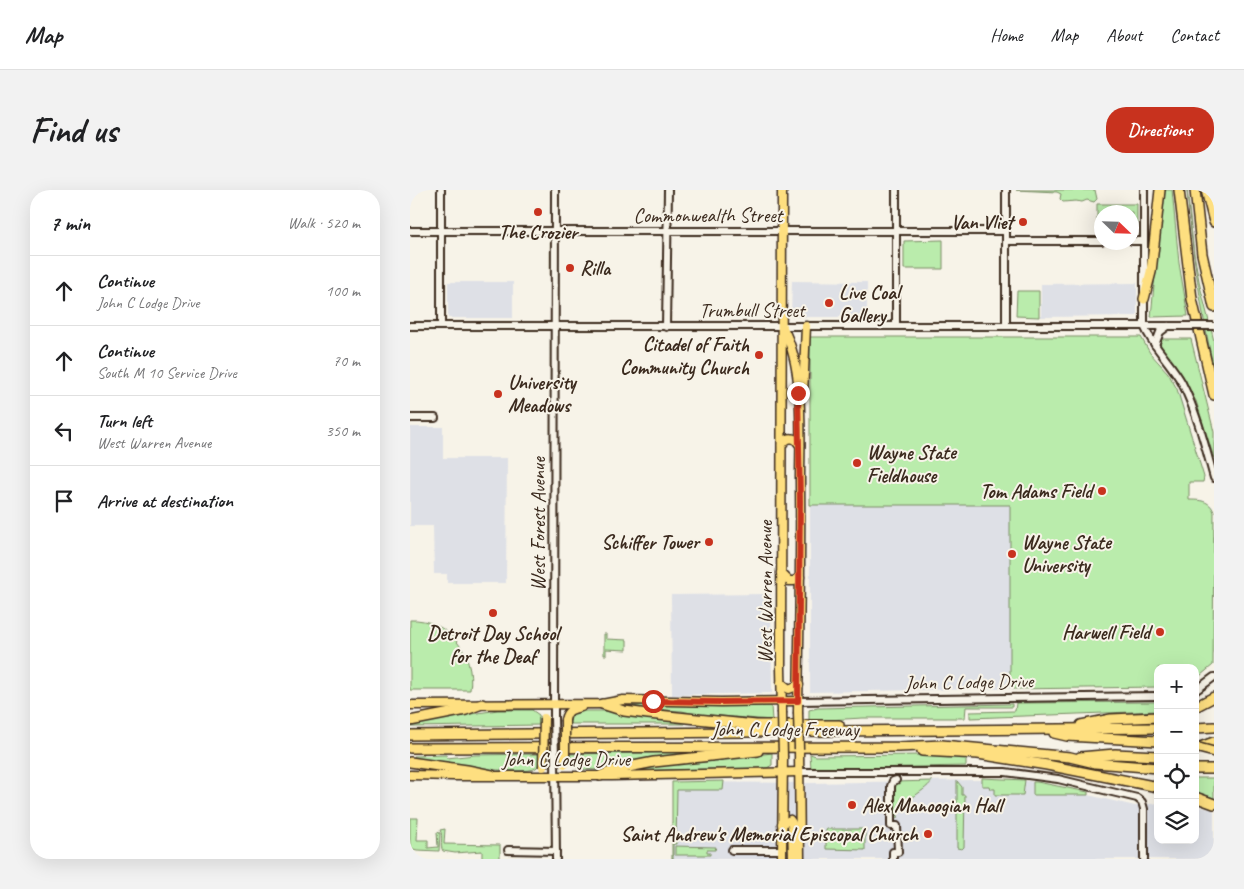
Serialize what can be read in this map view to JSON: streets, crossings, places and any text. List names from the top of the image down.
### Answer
{
  "streets": {
    "highway": ["John C Lodge Freeway"],
    "main road": ["West Warren Avenue", "John C Lodge Drive"],
    "street": ["Commonwealth Street", "Trumbull Street", "West Forest Avenue"]
  },
  "crossings": [
    ["Commonwealth Street", "West Forest Avenue"],
    ["Commonwealth Street", "West Warren Avenue"],
    ["Trumbull Street", "West Forest Avenue"],
    ["Trumbull Street", "West Warren Avenue"],
    ["West Forest Avenue", "John C Lodge Drive"],
    ["West Warren Avenue", "John C Lodge Drive"]
  ],
  "places": [
    "The Crozier",
    "Van Vliet",
    "Rilla",
    "Live Coal Gallery",
    "Citadel of Faith Community Church",
    "University Meadows",
    "Wayne State Fieldhouse",
    "Tom Adams Field",
    "Schiffer Tower",
    "Wayne State University",
    "Detroit Day School for the Deaf",
    "Harwell Field",
    "Alex Manoogian Hall",
    "Saint Andrew's Memorial Episcopal Church"
  ],
  "north": "bottom right",
  "page": {
    "header": "Map",
    "nav": [
      "Home",
      "Map",
      "About",
      "Contact"
    ],
    "buttons": "Directions",
    "title": "Find us",
    "heading": ["7 min", "Walk · 520 m"],
    "list": [
      ["Continue", "John C Lodge Drive", "100 m"],
      ["Continue", "South M 10 Service Drive", "70 m"],
      ["Turn left", "West Warren Avenue", "350 m"],
      "Arrive at destination"
    ],
    "map_buttons": ["+", "−"]
  }
}
